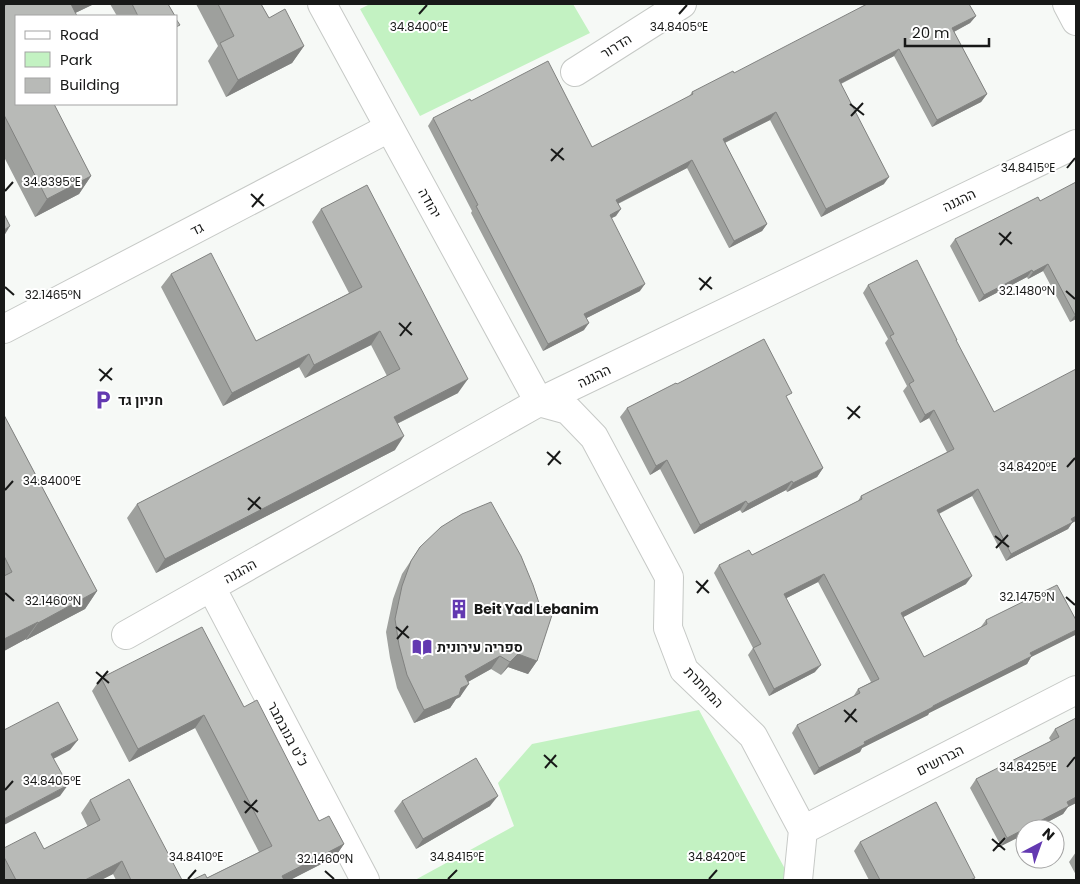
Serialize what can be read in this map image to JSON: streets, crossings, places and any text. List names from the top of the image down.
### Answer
{
  "streets": {
    "street": [
      "הדרור",
      "ההגנה",
      "יהודה",
      "גד",
      "המחתרת",
      "כ\"ט בנובמבר",
      "הברושים"
    ]
  },
  "crossings": [
    ["ההגנה", "יהודה"],
    ["ההגנה", "המחתרת"],
    ["ההגנה", "כ\"ט בנובמבר"],
    ["יהודה", "גד"],
    ["יהודה", "המחתרת"],
    ["המחתרת", "הברושים"]
  ],
  "places": {
    "parking": ["חניון גד"],
    "building": ["Beit Yad Lebanim"],
    "library": ["ספריה עירונית"]
  },
  "legend": ["Road", "Park", "Building"],
  "scale_bar": "20 m",
  "north": "top right",
  "coordinates": [
    "34.8400°E",
    "34.8405°E",
    "34.8415°E",
    "34.8395°E",
    "32.1480°N",
    "32.1465°N",
    "34.8420°E",
    "32.1475°N",
    "32.1460°N",
    "34.8425°E",
    "34.8410°E"
  ]
}
